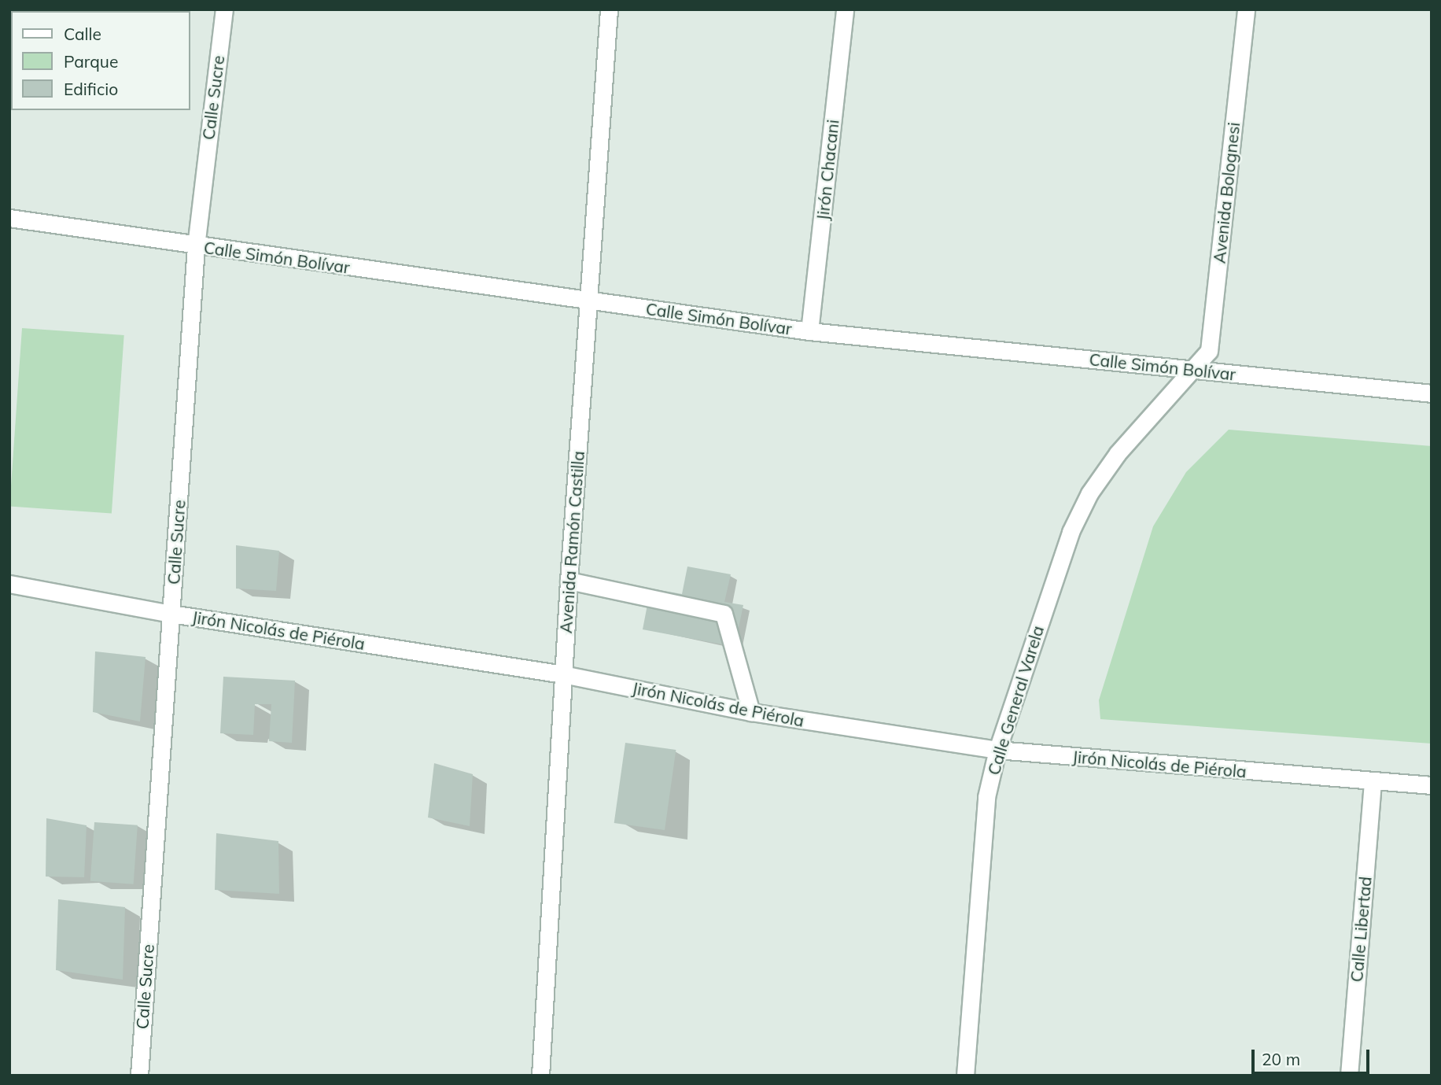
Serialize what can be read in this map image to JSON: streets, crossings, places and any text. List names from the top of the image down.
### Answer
{
  "streets": {
    "street": [
      "Calle Sucre",
      "Jirón Chacani",
      "Avenida Bolognesi",
      "Calle Simón Bolívar",
      "Avenida Ramón Castilla",
      "Jirón Nicolás de Piérola",
      "Calle General Varela",
      "Calle Libertad"
    ]
  },
  "crossings": [
    ["Calle Sucre", "Calle Simón Bolívar"],
    ["Calle Sucre", "Jirón Nicolás de Piérola"],
    ["Jirón Chacani", "Calle Simón Bolívar"],
    ["Avenida Bolognesi", "Calle Simón Bolívar"],
    ["Avenida Bolognesi", "Calle General Varela"],
    ["Calle Simón Bolívar", "Avenida Ramón Castilla"],
    ["Calle Simón Bolívar", "Calle General Varela"],
    ["Avenida Ramón Castilla", "Jirón Nicolás de Piérola"],
    ["Jirón Nicolás de Piérola", "Calle General Varela"],
    ["Jirón Nicolás de Piérola", "Calle Libertad"]
  ],
  "legend": ["Calle", "Parque", "Edificio"],
  "scale_bar": "20 m"
}
